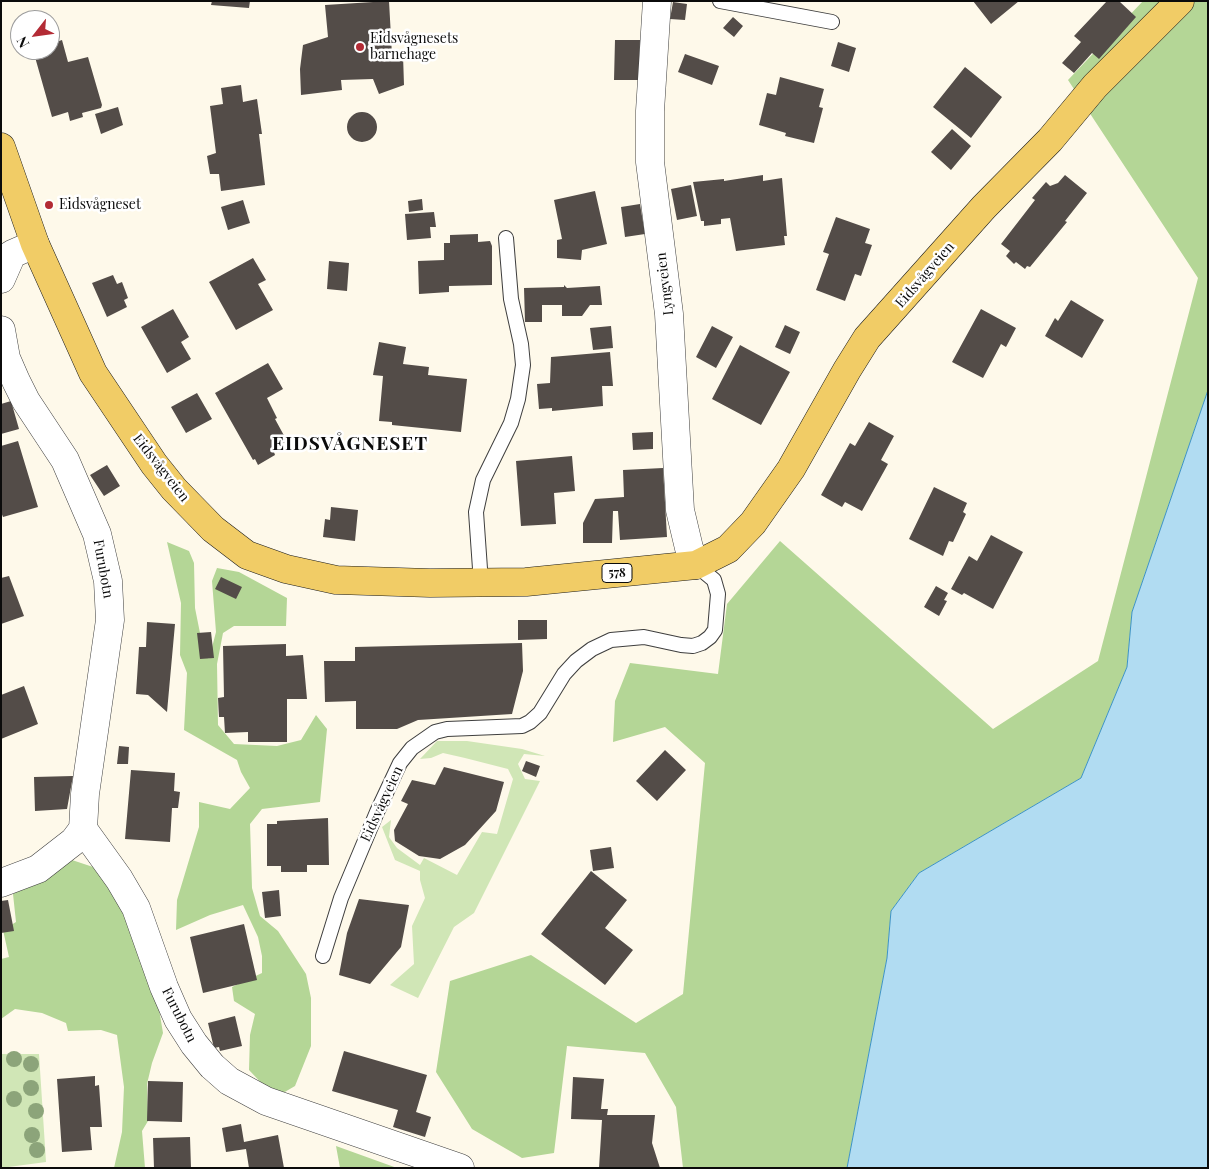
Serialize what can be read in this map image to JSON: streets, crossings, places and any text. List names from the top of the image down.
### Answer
{
  "streets": {
    "main road": ["Eidsvågveien", "578"],
    "street": ["Lyngveien", "Furubotn"]
  },
  "crossings": [
    ["Eidsvågveien", "Lyngveien"]
  ],
  "districts": ["EIDSVÅGNESET"],
  "places": ["Eidsvågnesets barnehage", "Eidsvågneset"],
  "north": "bottom left"
}
